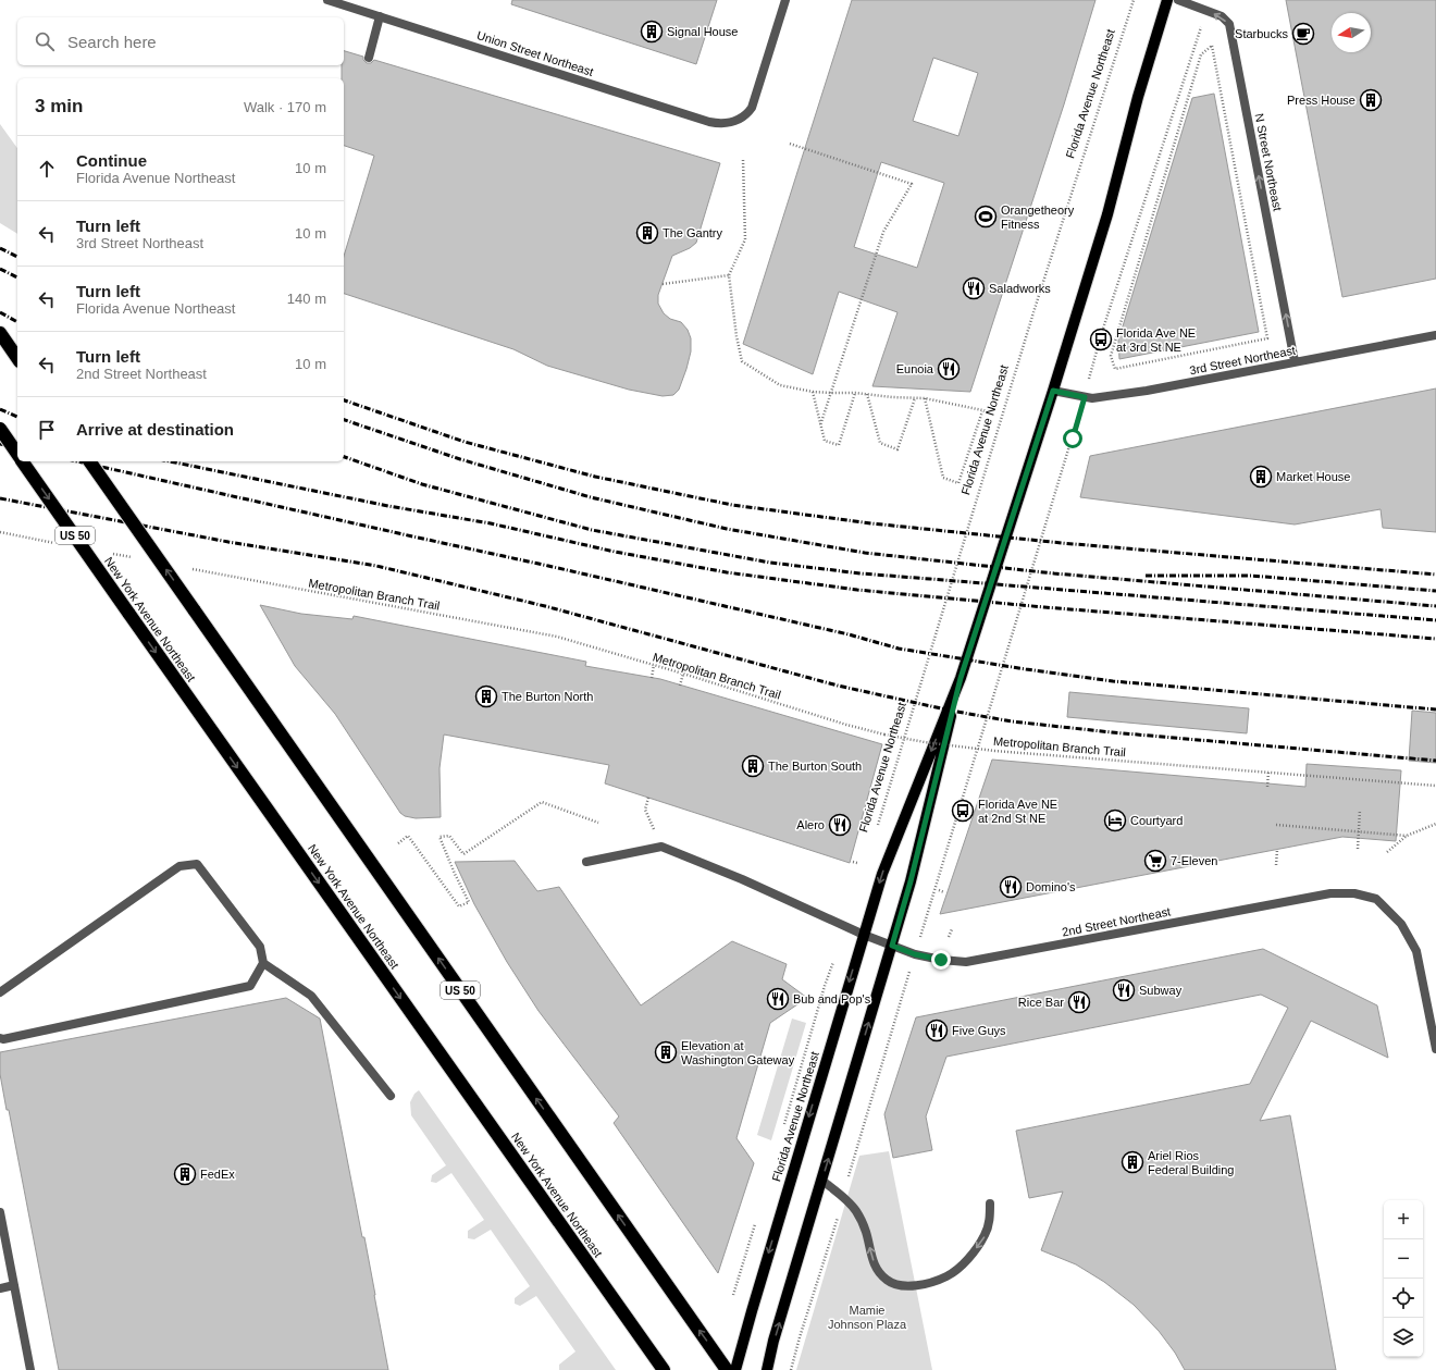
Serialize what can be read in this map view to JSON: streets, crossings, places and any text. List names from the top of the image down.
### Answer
{
  "streets": {
    "highway": ["US 50", "New York Avenue Northeast"],
    "main road": ["Florida Avenue Northeast"],
    "street": [
      "Union Street Northeast",
      "N Street Northeast",
      "3rd Street Northeast",
      "2nd Street Northeast"
    ],
    "path": ["Metropolitan Branch Trail"]
  },
  "crossings": [
    ["Florida Avenue Northeast", "3rd Street Northeast"],
    ["Florida Avenue Northeast", "2nd Street Northeast"],
    ["N Street Northeast", "3rd Street Northeast"]
  ],
  "one_way": ["N Street Northeast"],
  "parks": ["Mamie Johnson Plaza"],
  "places": {
    "building": [
      "Signal House",
      "Press House",
      "The Gantry",
      "Market House",
      "The Burton North",
      "The Burton South",
      "Elevation at Washington Gateway",
      "Ariel Rios Federal Building",
      "FedEx"
    ],
    "cafe": ["Starbucks"],
    "sports": ["Orangetheory Fitness"],
    "restaurant": [
      "Saladworks",
      "Eunoia",
      "Alero",
      "Domino's",
      "Subway",
      "Bub and Pop's",
      "Rice Bar",
      "Five Guys"
    ],
    "bus stop": ["Florida Ave NE at 3rd St NE", "Florida Ave NE at 2nd St NE"],
    "hotel": ["Courtyard"],
    "supermarket": ["7-Eleven"]
  },
  "north": "left",
  "page": {
    "search": "Search here",
    "heading": ["3 min", "Walk · 170 m"],
    "list": [
      ["Continue", "Florida Avenue Northeast", "10 m"],
      ["Turn left", "3rd Street Northeast", "10 m"],
      ["Turn left", "Florida Avenue Northeast", "140 m"],
      ["Turn left", "2nd Street Northeast", "10 m"],
      "Arrive at destination"
    ],
    "map_buttons": ["+", "−"]
  }
}
